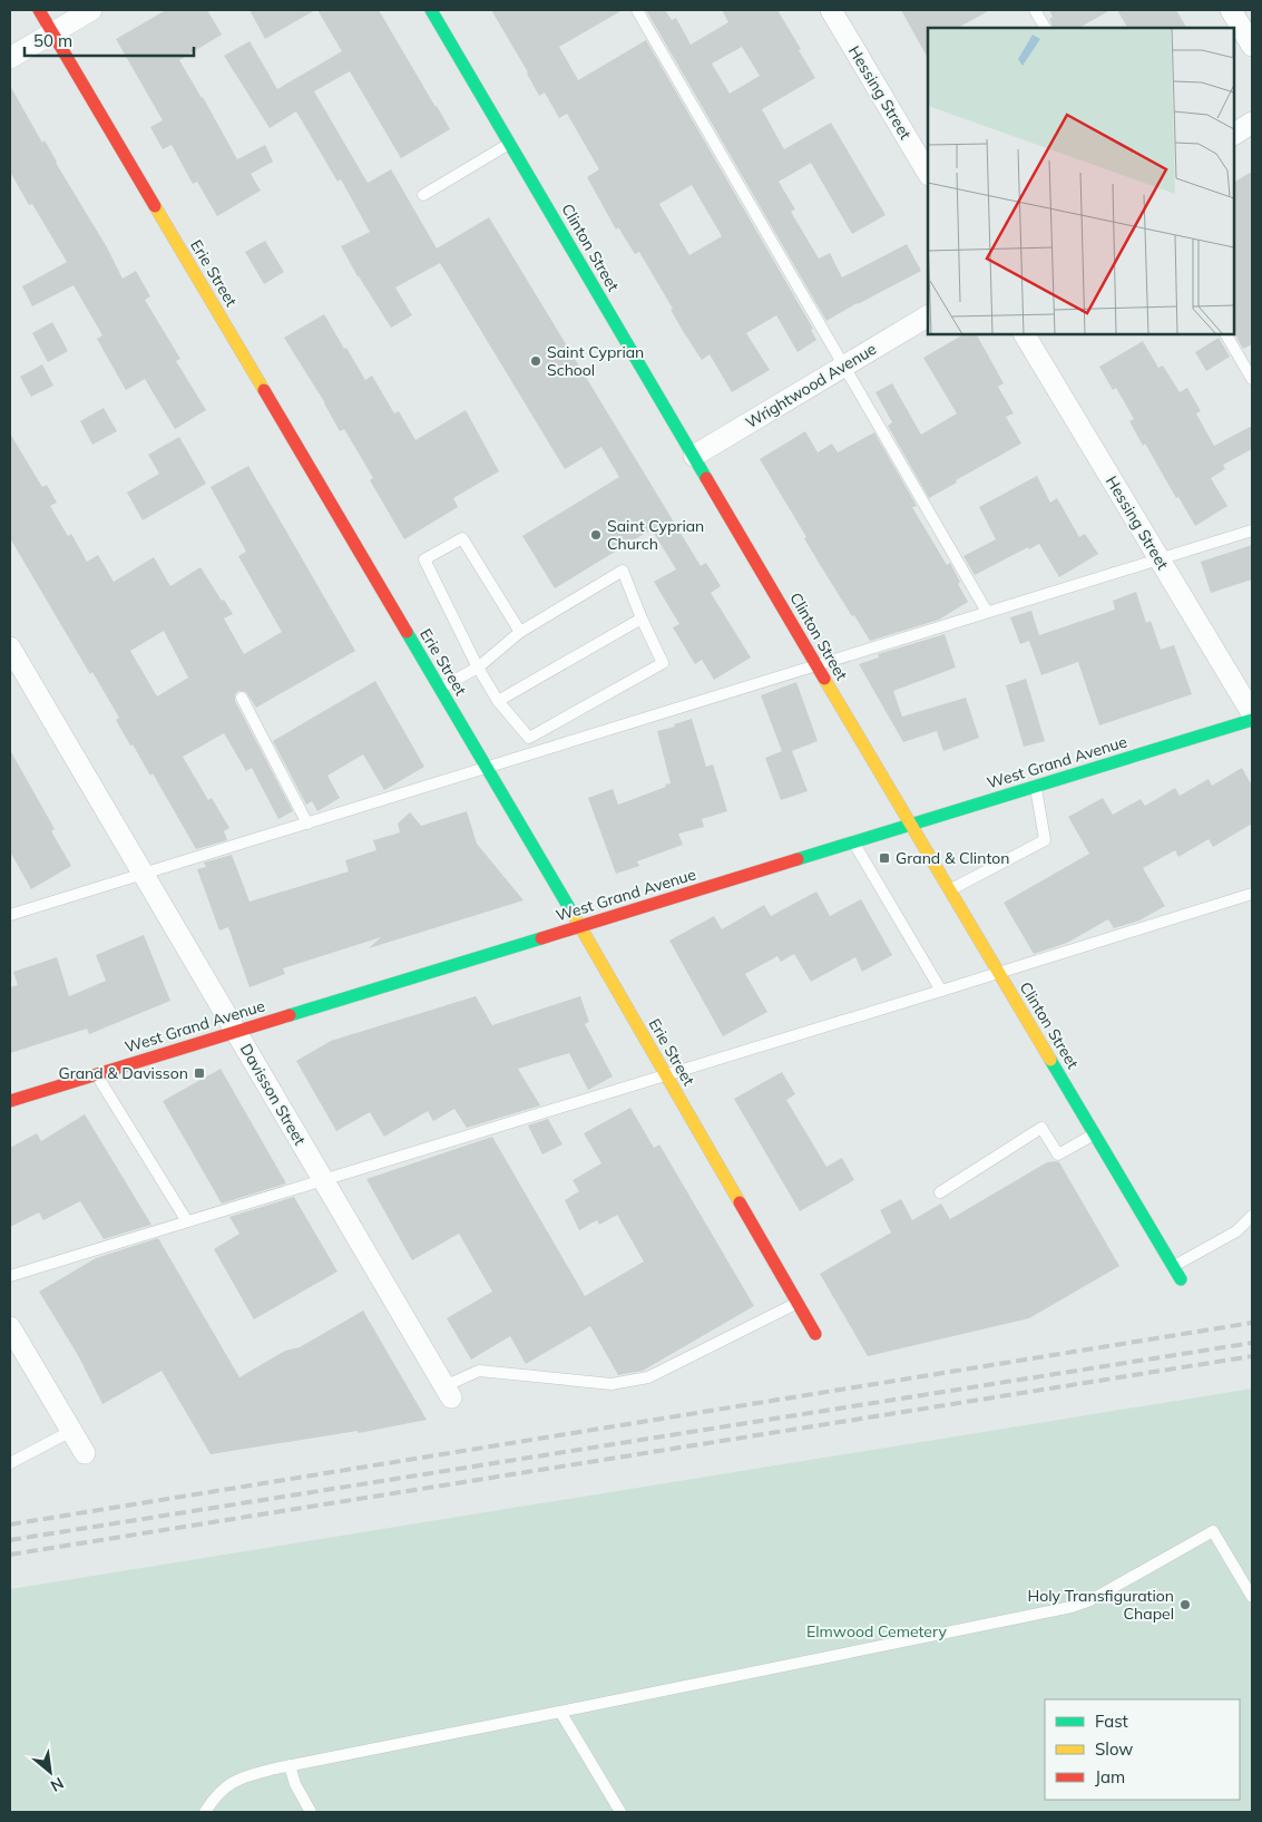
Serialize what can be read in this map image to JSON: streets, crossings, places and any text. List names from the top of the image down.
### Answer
{
  "streets": {
    "street": [
      "Hessing Street",
      "Clinton Street",
      "Erie Street",
      "Wrightwood Avenue",
      "West Grand Avenue",
      "Davisson Street"
    ]
  },
  "crossings": [
    ["Clinton Street", "Wrightwood Avenue"],
    ["Clinton Street", "West Grand Avenue"],
    ["Erie Street", "West Grand Avenue"],
    ["West Grand Avenue", "Davisson Street"]
  ],
  "parks": ["Elmwood Cemetery"],
  "places": {
    "other": ["Saint Cyprian School", "Saint Cyprian Church", "Holy Transfiguration Chapel"],
    "transit": ["Grand & Clinton", "Grand & Davisson"]
  },
  "legend": ["Fast", "Slow", "Jam"],
  "scale_bar": "50 m",
  "north": "bottom right"
}
